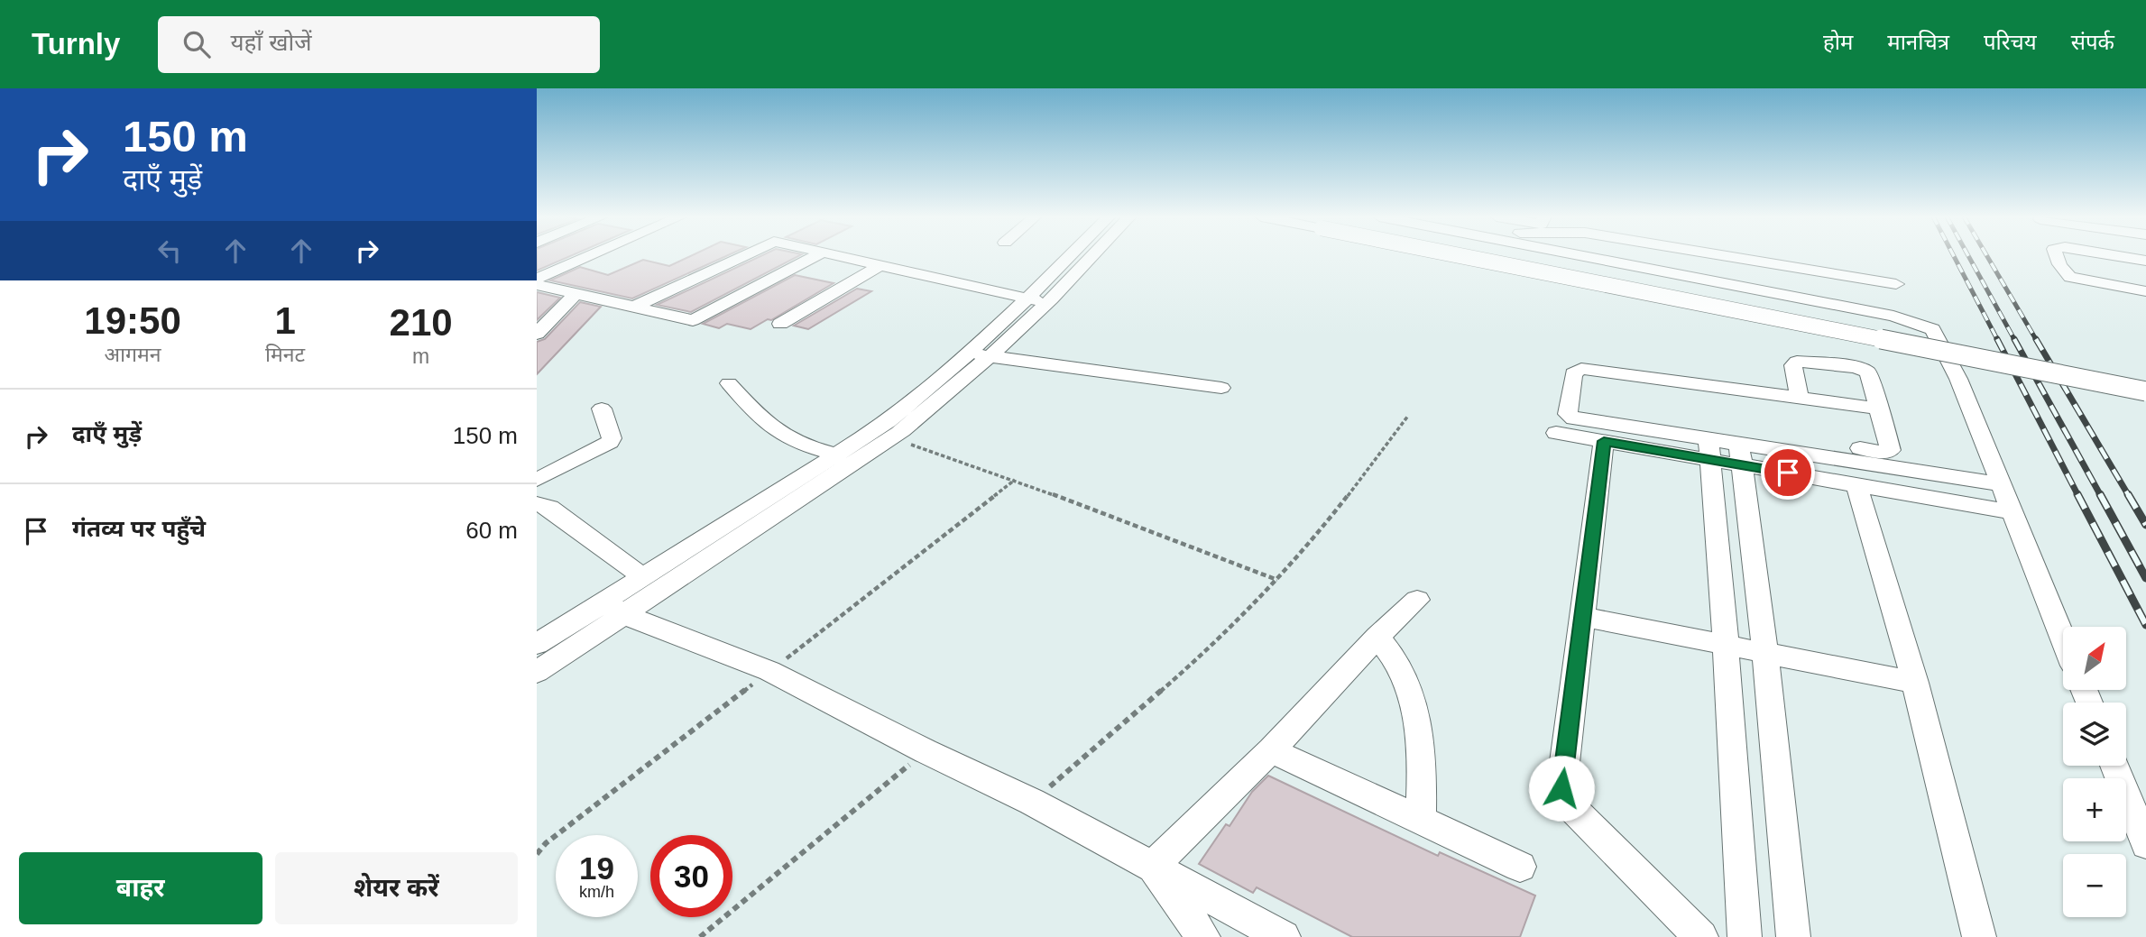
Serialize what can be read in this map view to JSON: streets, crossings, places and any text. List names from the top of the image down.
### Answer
{
  "north": "top right",
  "page": {
    "header": "Turnly",
    "search": "यहाँ खोजें",
    "nav": [
      "होम",
      "मानचित्र",
      "परिचय",
      "संपर्क"
    ],
    "turn": ["150 m", "दाएँ मुड़ें"],
    "eta": [
      "19:50",
      "आगमन",
      "1",
      "मिनट",
      "210",
      "m"
    ],
    "list": [
      {
        "name": "दाएँ मुड़ें",
        "value": "150 m"
      },
      {
        "name": "गंतव्य पर पहुँचे",
        "value": "60 m"
      }
    ],
    "map_buttons": ["+", "−"],
    "speed": "19 km/h",
    "limit": "30",
    "buttons": ["बाहर", "शेयर करें"]
  }
}
